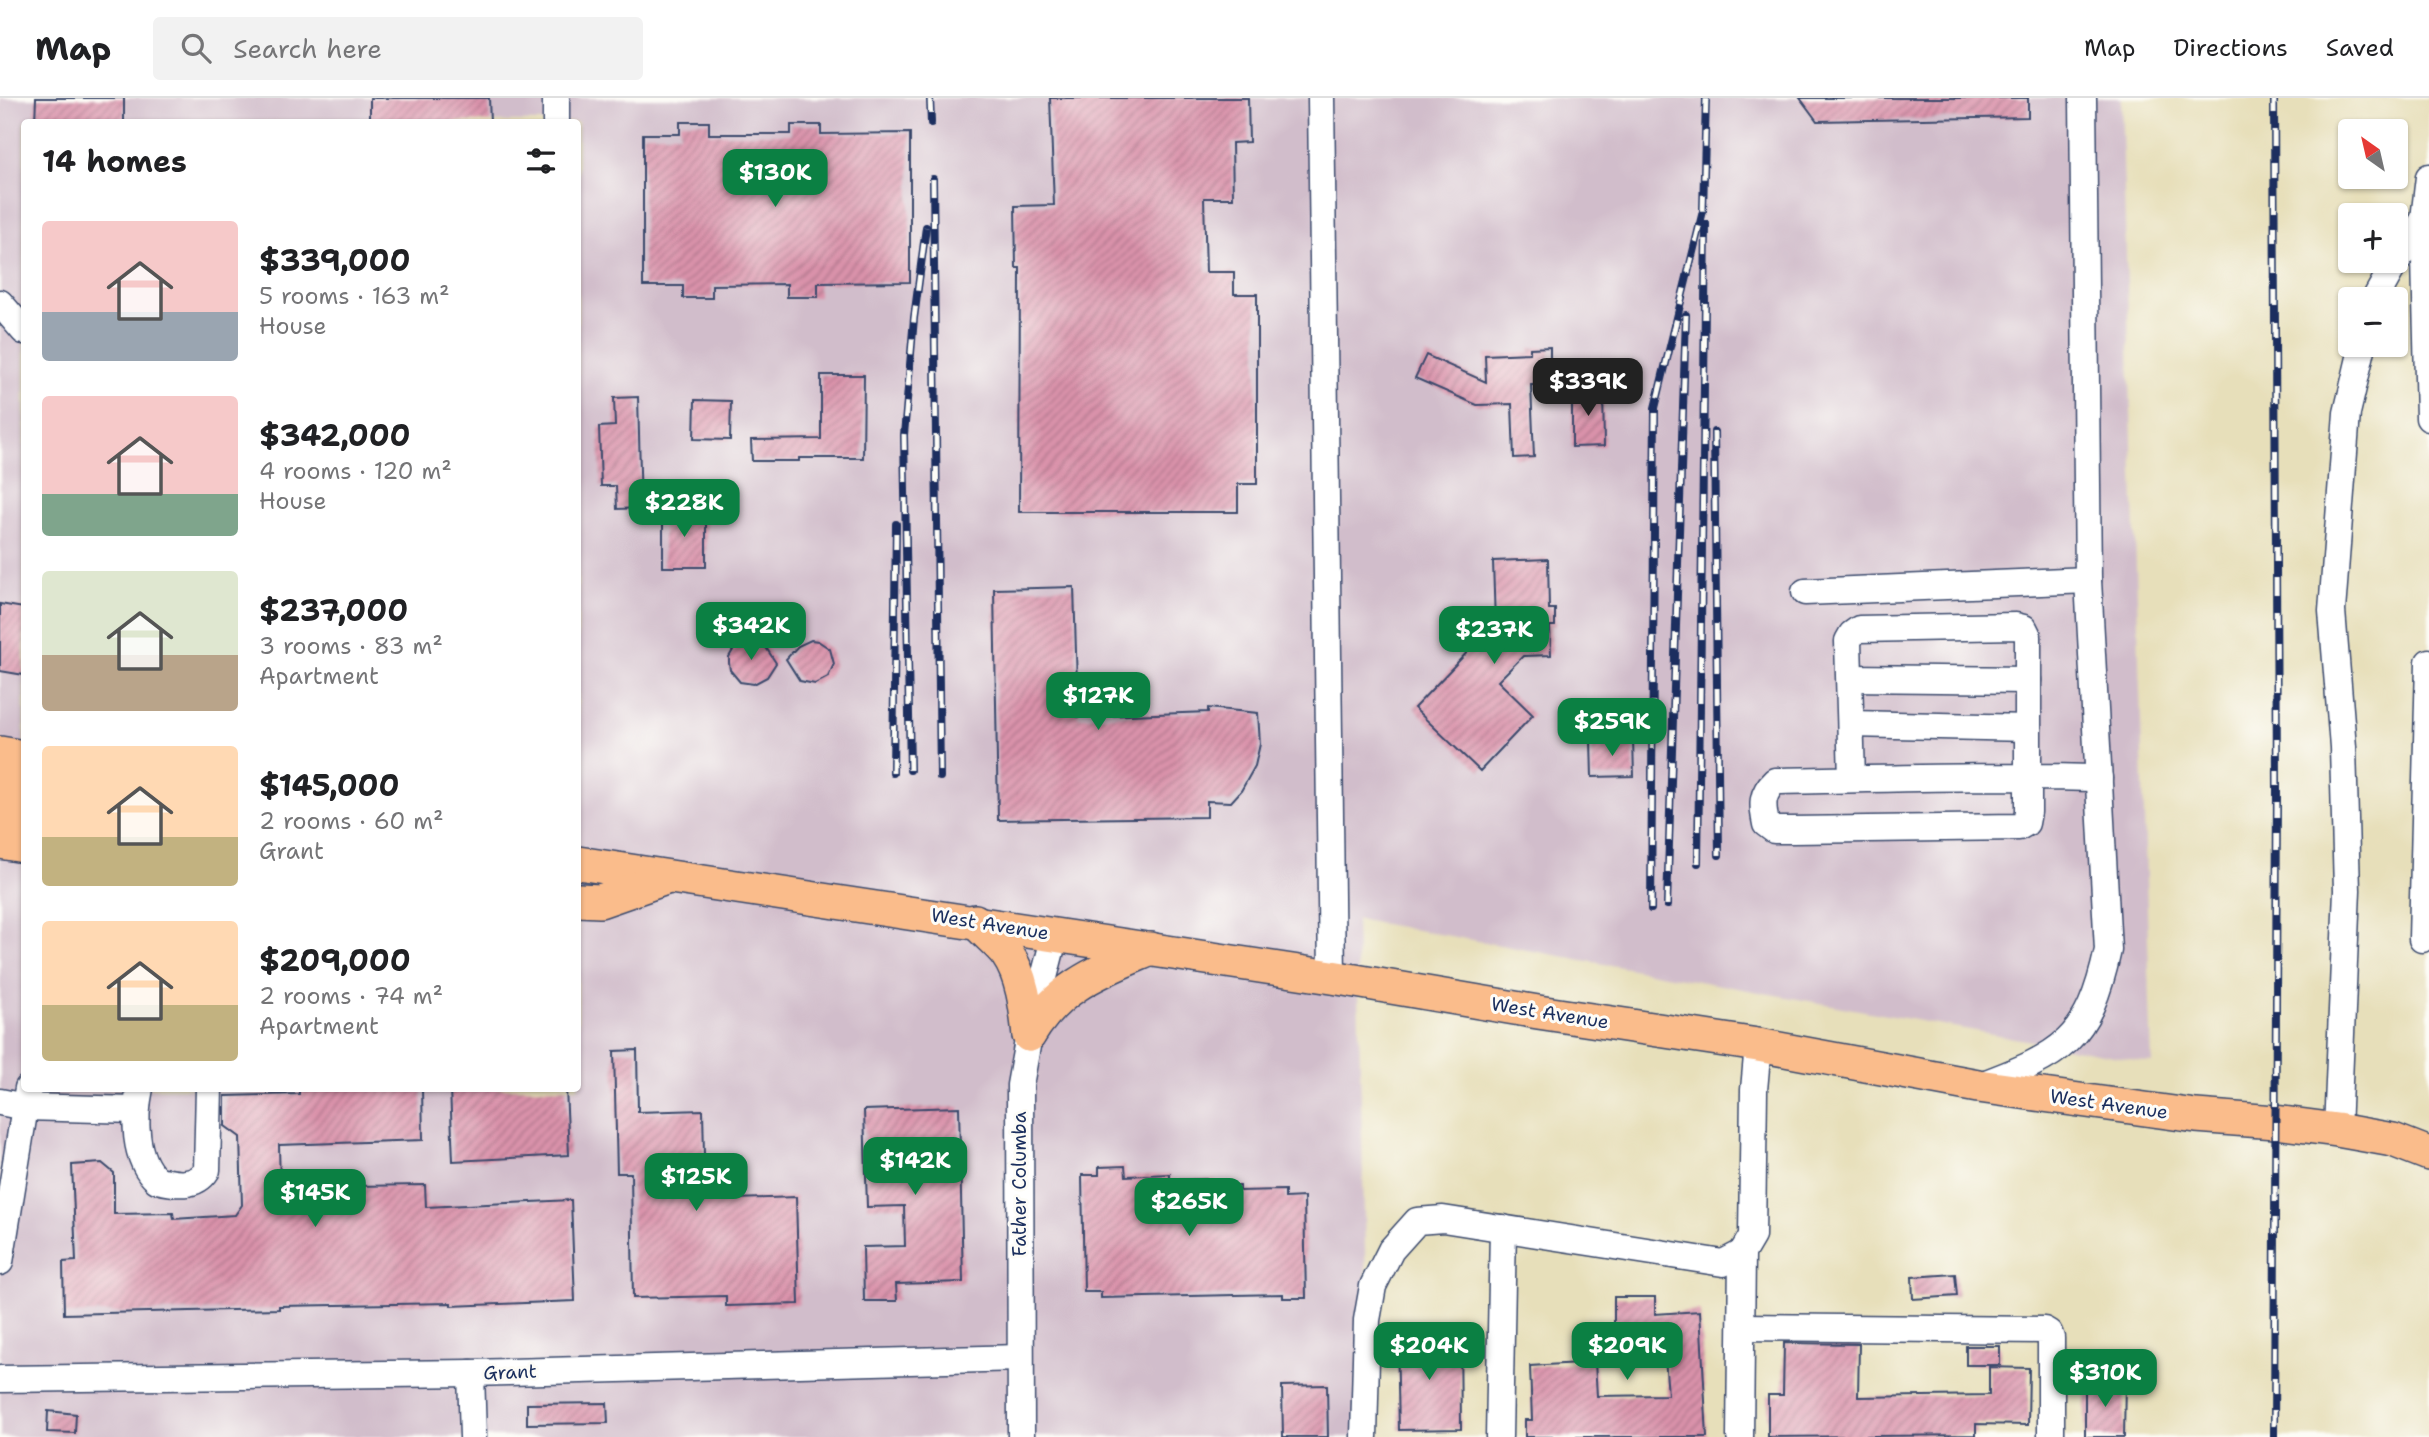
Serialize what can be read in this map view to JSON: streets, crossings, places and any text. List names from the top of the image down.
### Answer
{
  "streets": {
    "main road": ["West Avenue"],
    "street": ["Father Columba", "Grant"]
  },
  "crossings": [
    ["West Avenue", "Father Columba"],
    ["Father Columba", "Grant"]
  ],
  "north": "top left",
  "page": {
    "header": "Map",
    "search": "Search here",
    "nav": ["Map", "Directions", "Saved"],
    "map_buttons": ["+", "−"],
    "heading": "14 homes",
    "price": [
      "$130K",
      "$339K",
      "$228K",
      "$342K",
      "$237K",
      "$127K",
      "$259K",
      "$142K",
      "$125K",
      "$145K",
      "$265K",
      "$204K",
      "$209K",
      "$310K"
    ],
    "list": [
      {
        "name": "$339,000",
        "note": "5 rooms · 163 m² · House"
      },
      {
        "name": "$342,000",
        "note": "4 rooms · 120 m² · House"
      },
      {
        "name": "$237,000",
        "note": "3 rooms · 83 m² · Apartment"
      },
      {
        "name": "$145,000",
        "note": "2 rooms · 60 m² · Grant"
      },
      {
        "name": "$209,000",
        "note": "2 rooms · 74 m² · Apartment"
      }
    ]
  }
}
